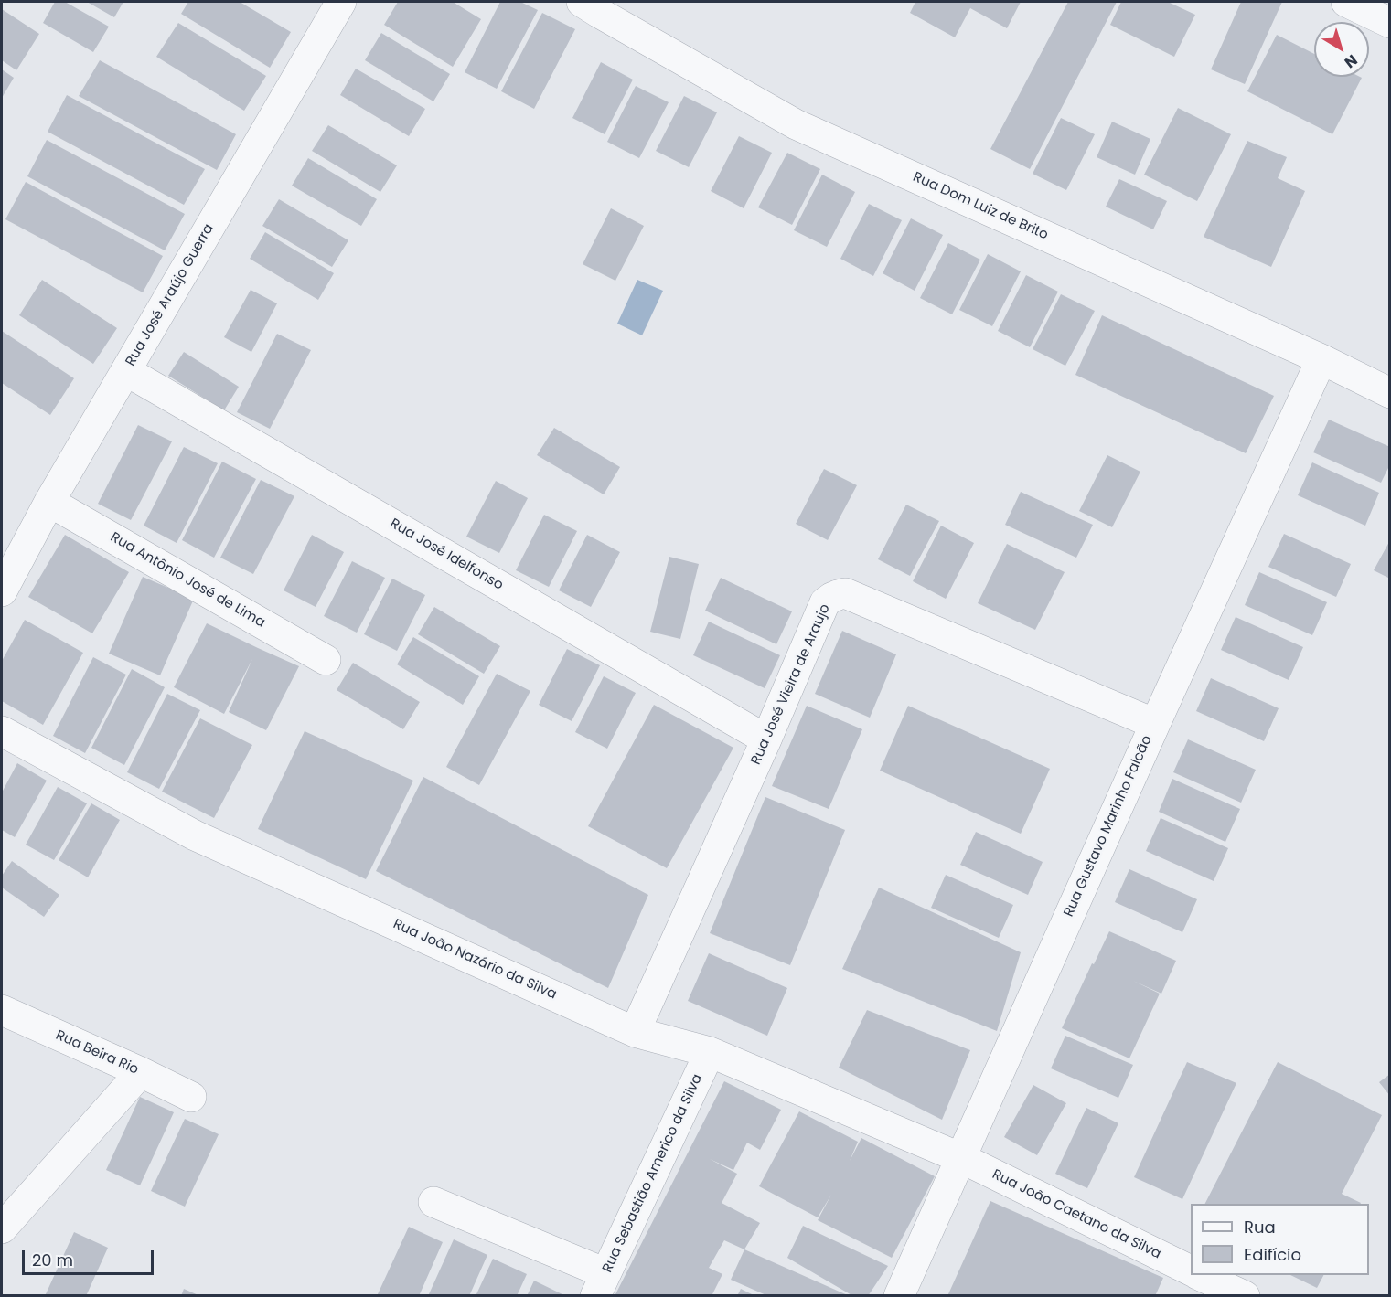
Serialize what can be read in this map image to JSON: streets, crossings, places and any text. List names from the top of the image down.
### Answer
{
  "streets": {
    "street": [
      "Rua Dom Luiz de Brito",
      "Rua José Araújo Guerra",
      "Rua José Idelfonso",
      "Rua Antônio José de Lima",
      "Rua José Vieira de Araujo",
      "Rua Gustavo Marinho Falcão",
      "Rua João Nazário da Silva",
      "Rua Beira Rio",
      "Rua Sebastião Americo da Silva",
      "Rua João Caetano da Silva"
    ]
  },
  "crossings": [
    ["Rua Dom Luiz de Brito", "Rua Gustavo Marinho Falcão"],
    ["Rua José Araújo Guerra", "Rua José Idelfonso"],
    ["Rua José Araújo Guerra", "Rua Antônio José de Lima"],
    ["Rua José Idelfonso", "Rua José Vieira de Araujo"],
    ["Rua José Vieira de Araujo", "Rua Gustavo Marinho Falcão"],
    ["Rua José Vieira de Araujo", "Rua João Nazário da Silva"],
    ["Rua Gustavo Marinho Falcão", "Rua João Nazário da Silva"],
    ["Rua Gustavo Marinho Falcão", "Rua João Caetano da Silva"],
    ["Rua João Nazário da Silva", "Rua Sebastião Americo da Silva"],
    ["Rua João Nazário da Silva", "Rua João Caetano da Silva"]
  ],
  "legend": ["Rua", "Edifício"],
  "scale_bar": "20 m",
  "north": "bottom right"
}
